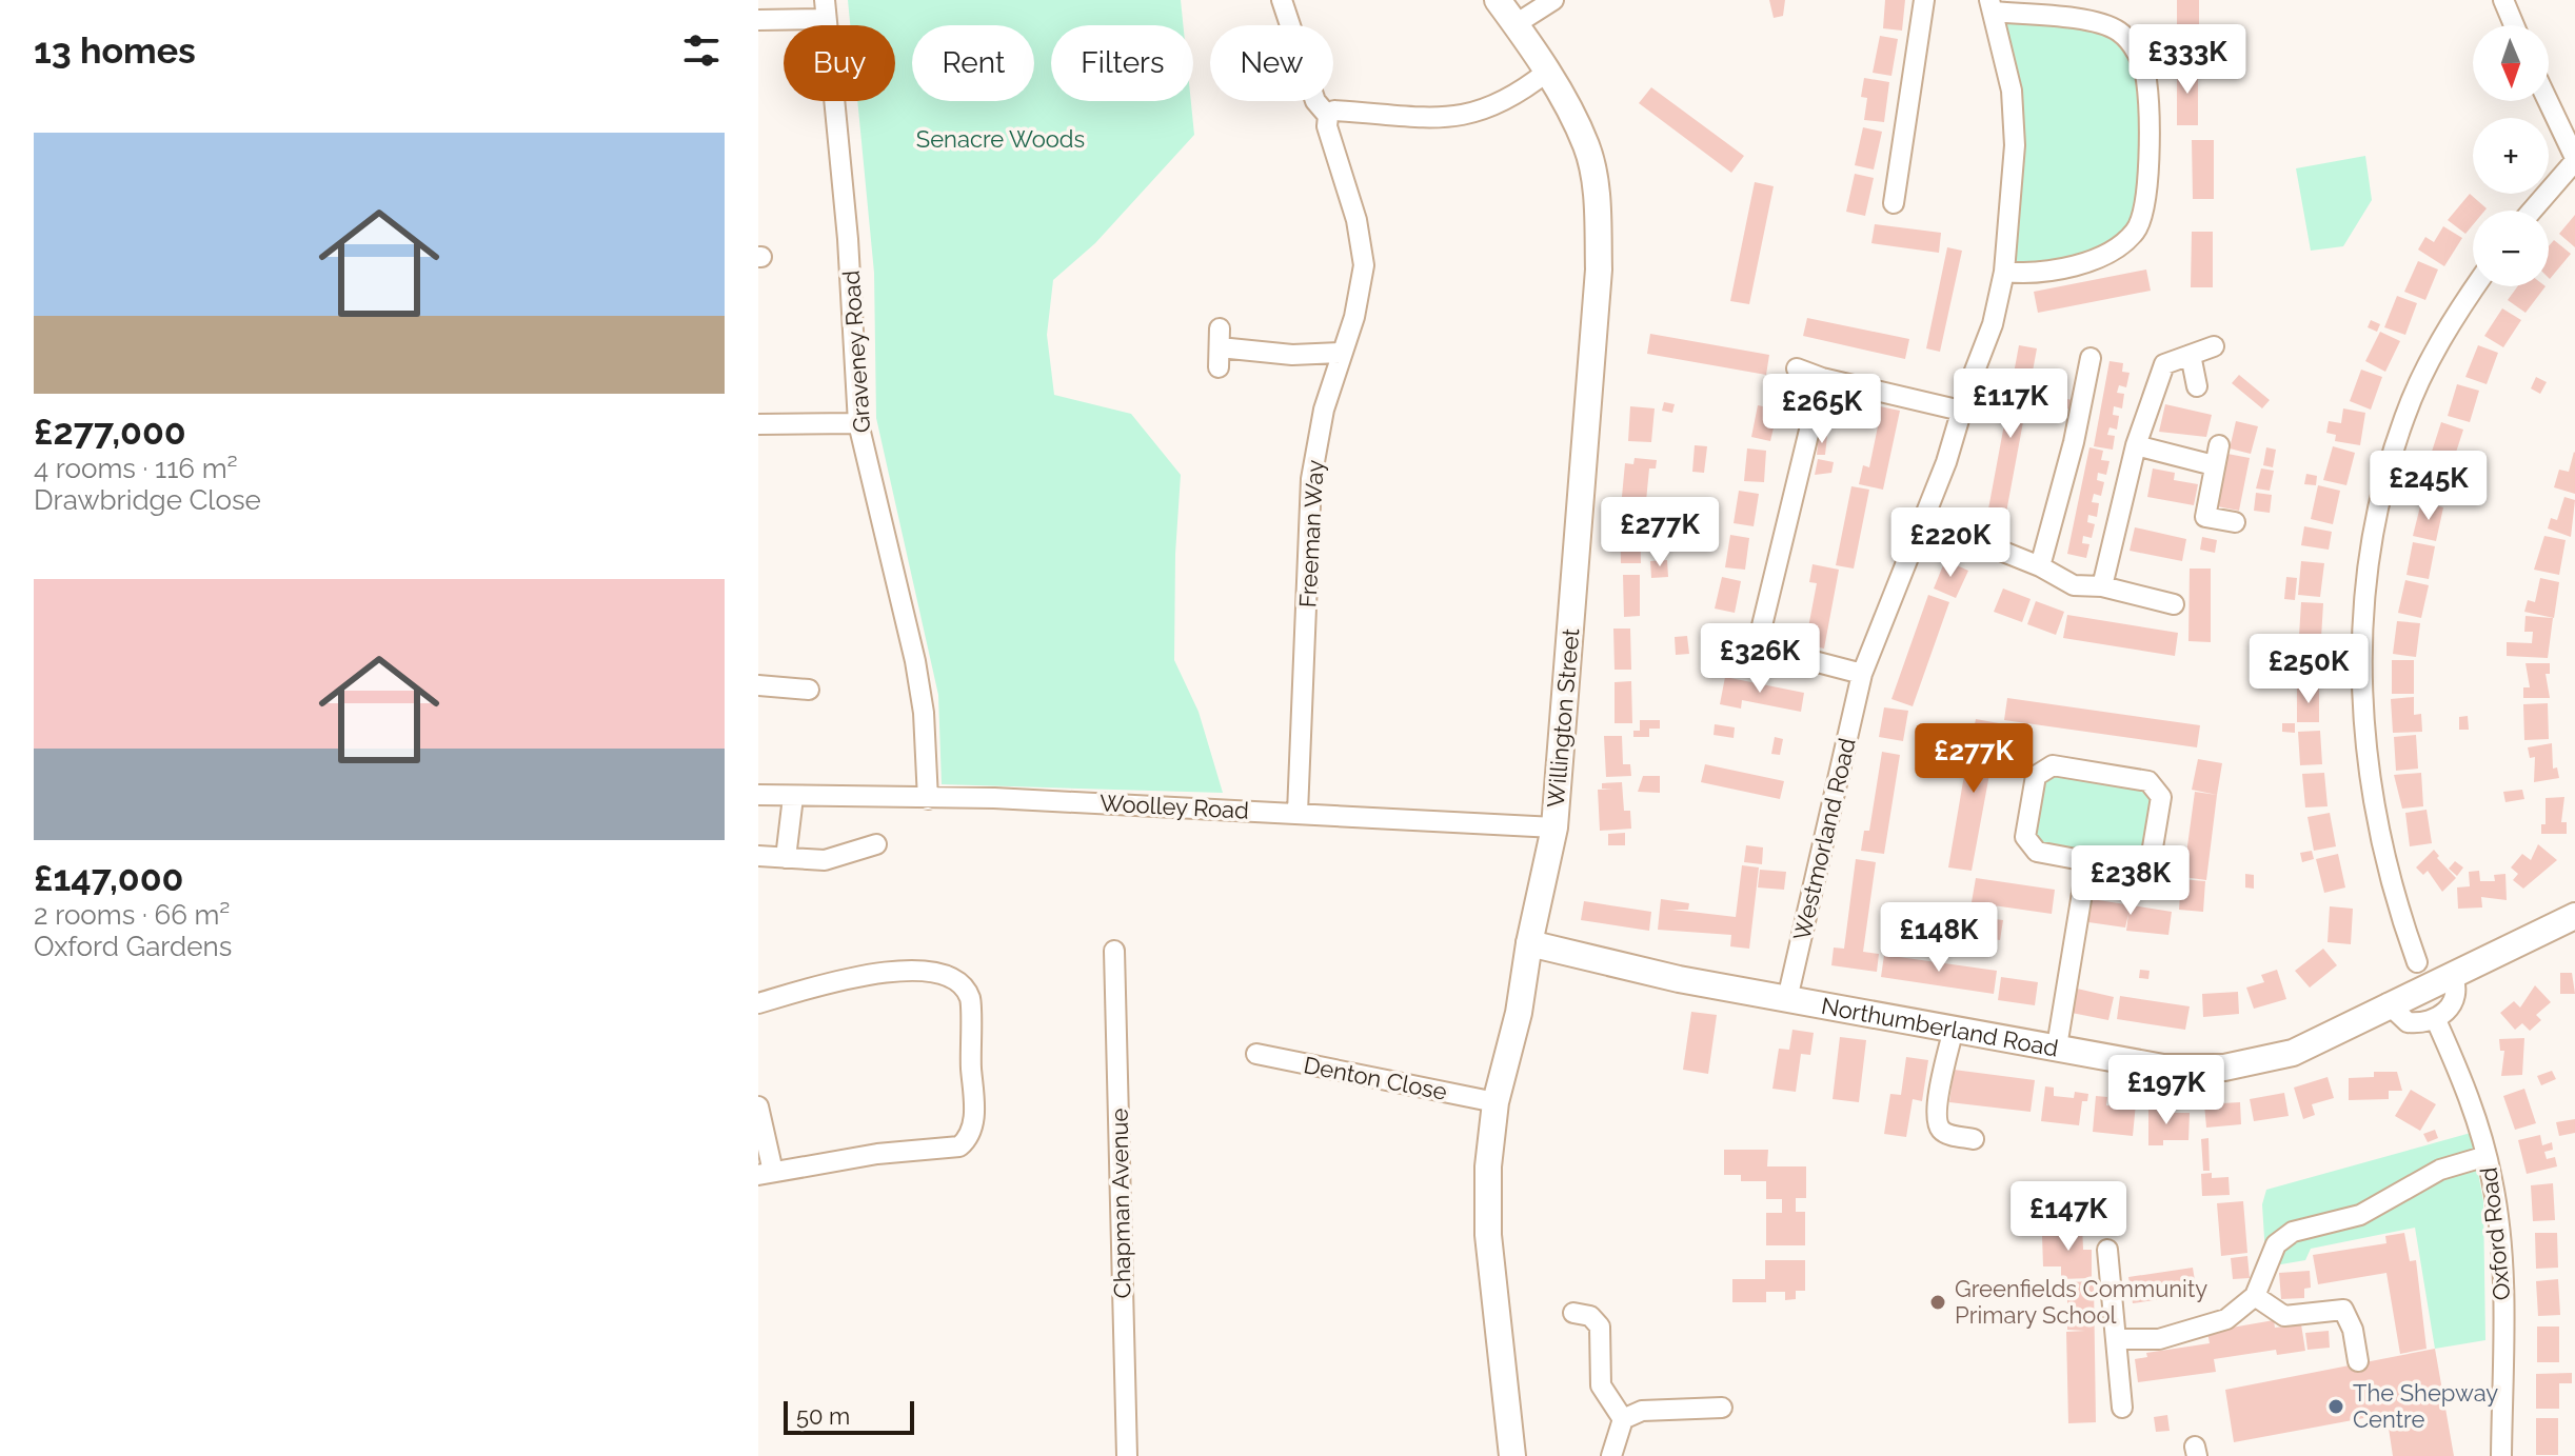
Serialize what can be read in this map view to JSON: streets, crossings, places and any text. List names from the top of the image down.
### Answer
{
  "streets": {
    "street": [
      "Graveney Road",
      "Freeman Way",
      "Willington Street",
      "Woolley Road",
      "Westmorland Road",
      "Northumberland Road",
      "Denton Close",
      "Chapman Avenue",
      "Oxford Road"
    ]
  },
  "crossings": [
    ["Graveney Road", "Woolley Road"],
    ["Freeman Way", "Woolley Road"],
    ["Willington Street", "Woolley Road"],
    ["Willington Street", "Northumberland Road"],
    ["Willington Street", "Denton Close"],
    ["Westmorland Road", "Northumberland Road"]
  ],
  "parks": ["Senacre Woods"],
  "places": ["Greenfields Community Primary School", "The Shepway Centre"],
  "scale_bar": "50 m",
  "north": "bottom",
  "page": {
    "heading": "13 homes",
    "price": [
      "£333K",
      "£117K",
      "£265K",
      "£245K",
      "£277K",
      "£220K",
      "£326K",
      "£250K",
      "£277K",
      "£238K",
      "£148K",
      "£197K",
      "£147K"
    ],
    "map_buttons": ["+", "−"],
    "chip": [
      "Buy",
      "Rent",
      "Filters",
      "New"
    ],
    "list": [
      {
        "name": "£277,000",
        "note": "4 rooms · 116 m² · Drawbridge Close"
      },
      {
        "name": "£147,000",
        "note": "2 rooms · 66 m² · Oxford Gardens"
      }
    ],
    "scale": "50 m"
  }
}
